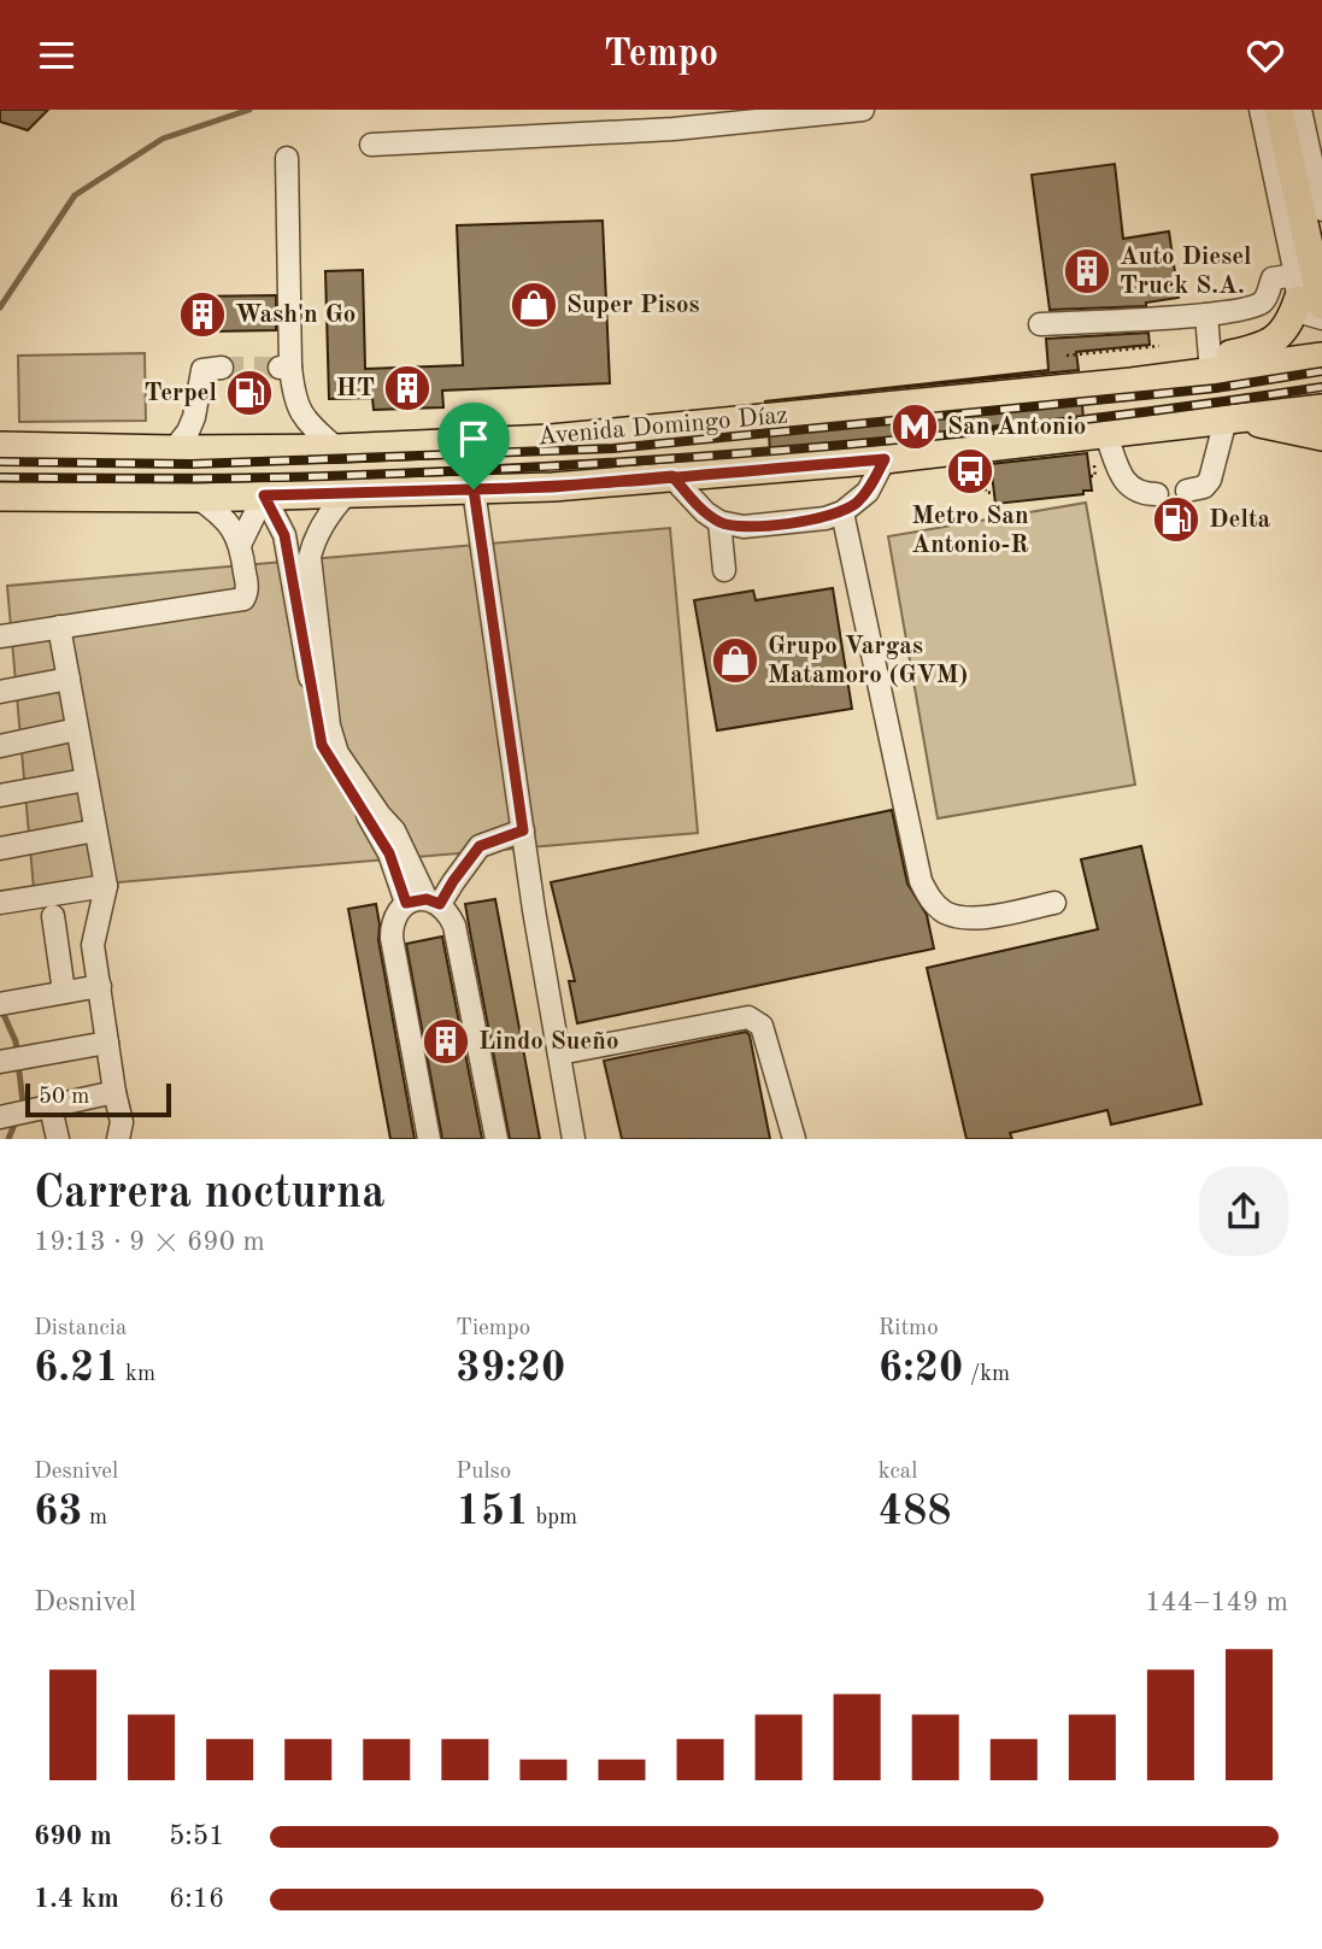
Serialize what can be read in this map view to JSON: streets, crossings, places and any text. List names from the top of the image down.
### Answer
{
  "streets": {
    "main road": ["Avenida Domingo Díaz"]
  },
  "places": {
    "building": [
      "Auto Diesel Truck S.A.",
      "Wash'n Go",
      "HT",
      "Lindo Sueño"
    ],
    "shop": ["Super Pisos", "Grupo Vargas Matamoro (GVM)"],
    "fuel station": ["Terpel", "Delta"],
    "metro station": ["San Antonio"],
    "bus stop": ["Metro San Antonio-R"]
  },
  "scale_bar": "50 m",
  "page": {
    "header": "Tempo",
    "scale": "50 m",
    "heading": ["Carrera nocturna", "19:13 · 9 × 690 m"],
    "stats": [
      ["Distancia", "6.21 km"],
      ["Tiempo", "39:20"],
      ["Ritmo", "6:20 /km"],
      ["Desnivel", "63 m"],
      ["Pulso", "151 bpm"],
      ["kcal", "488"]
    ],
    "chart": ["Desnivel", "144–149 m"],
    "list": [
      {
        "name": "690 m",
        "note": "5:51"
      },
      {
        "name": "1.4 km",
        "note": "6:16"
      }
    ]
  }
}
